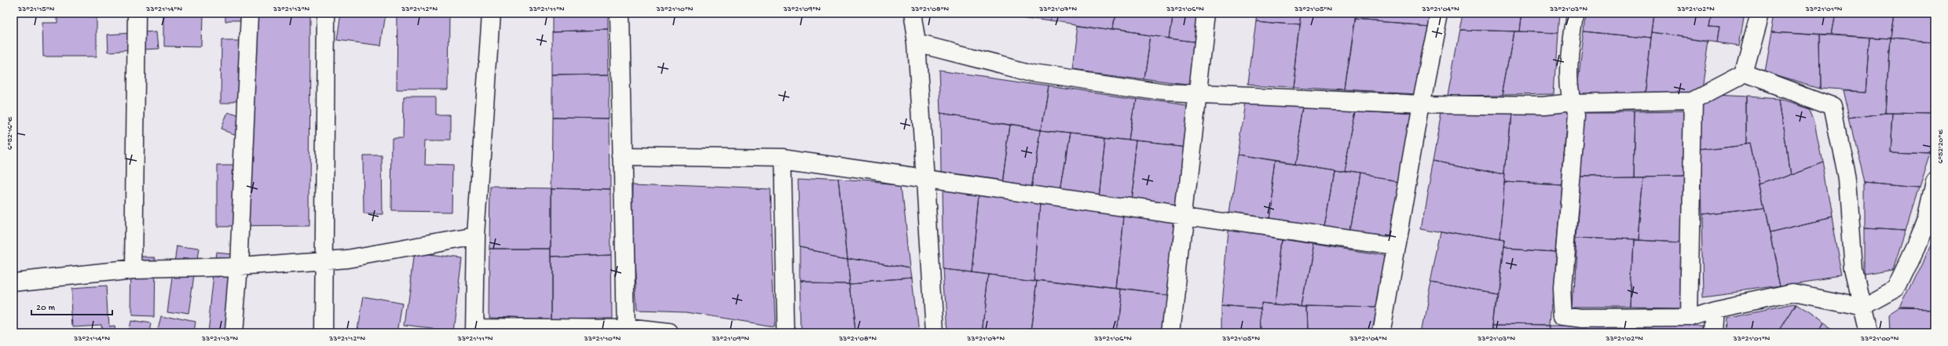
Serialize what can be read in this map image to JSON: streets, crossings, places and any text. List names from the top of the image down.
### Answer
{
  "scale_bar": "20 m",
  "coordinates": [
    "33°21'15\"N",
    "33°21'14\"N",
    "33°21'13\"N",
    "33°21'12\"N",
    "33°21'11\"N",
    "33°21'10\"N",
    "33°21'09\"N",
    "33°21'08\"N",
    "33°21'07\"N",
    "33°21'06\"N",
    "33°21'05\"N",
    "33°21'04\"N",
    "33°21'03\"N",
    "33°21'02\"N",
    "33°21'01\"N",
    "6°52'16\"E",
    "6°52'20\"E",
    "33°21'00\"N"
  ]
}
